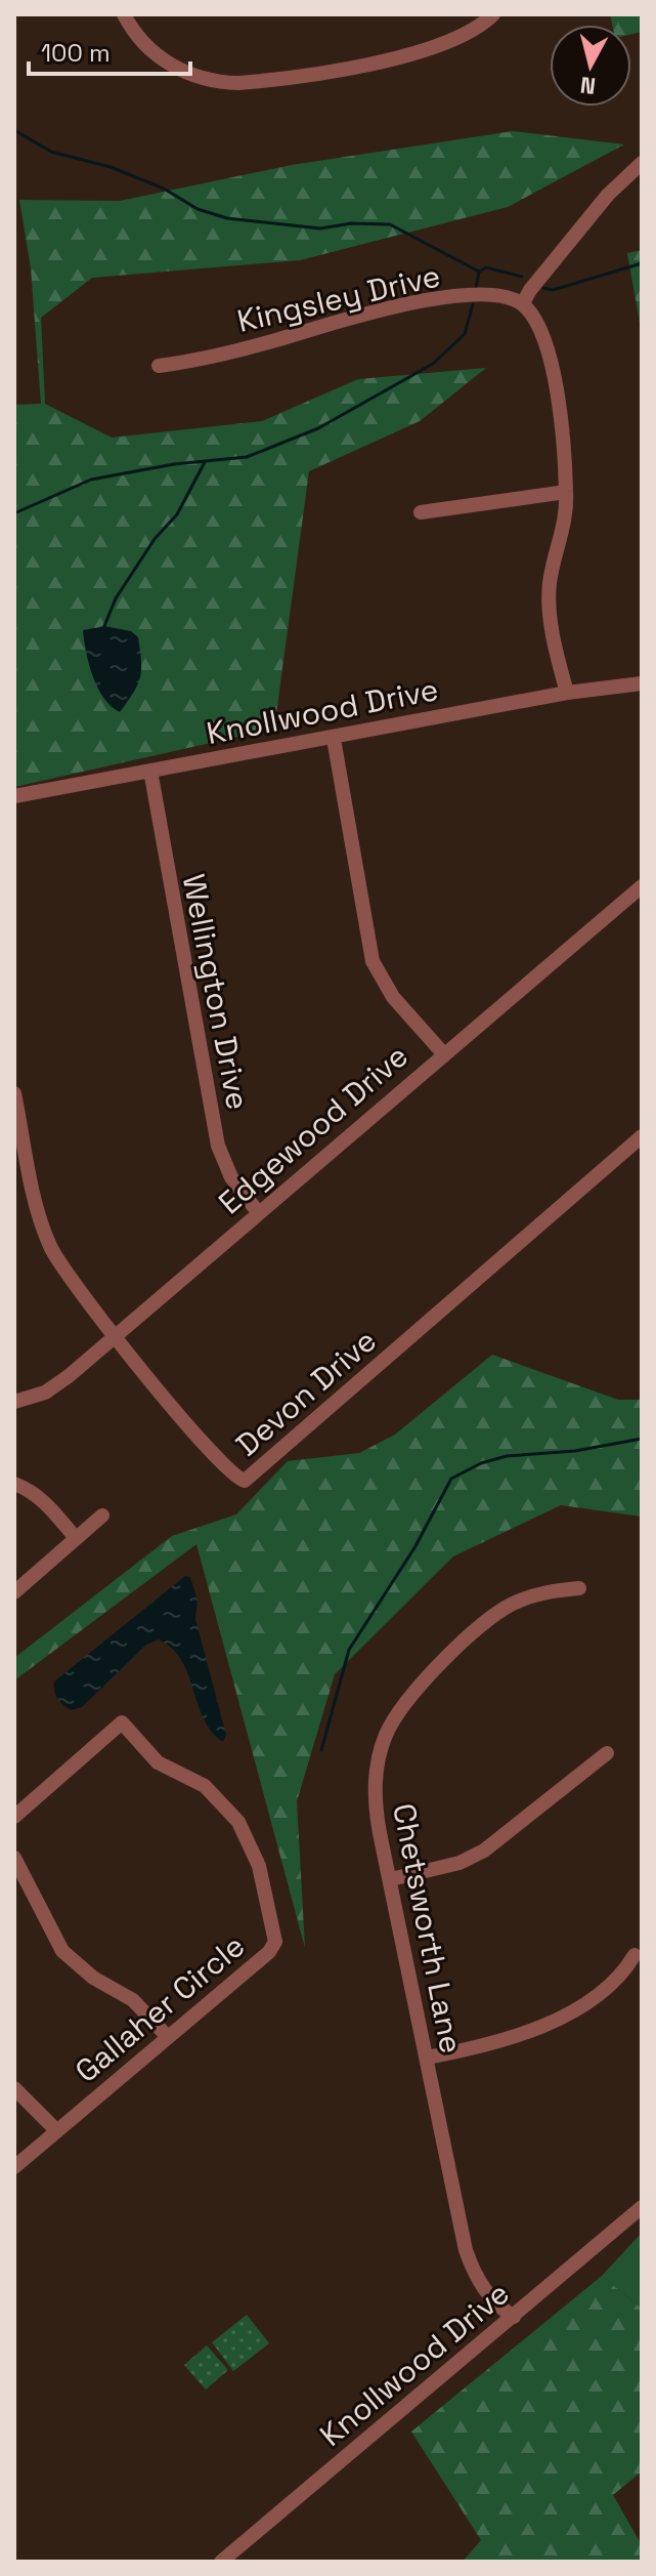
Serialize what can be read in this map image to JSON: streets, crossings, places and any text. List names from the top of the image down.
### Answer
{
  "streets": {
    "street": [
      "Kingsley Drive",
      "Knollwood Drive",
      "Wellington Drive",
      "Edgewood Drive",
      "Devon Drive",
      "Chetsworth Lane",
      "Gallaher Circle"
    ]
  },
  "crossings": [
    ["Knollwood Drive", "Wellington Drive"],
    ["Knollwood Drive", "Chetsworth Lane"],
    ["Wellington Drive", "Edgewood Drive"],
    ["Edgewood Drive", "Devon Drive"]
  ],
  "scale_bar": "100 m",
  "north": "bottom"
}
